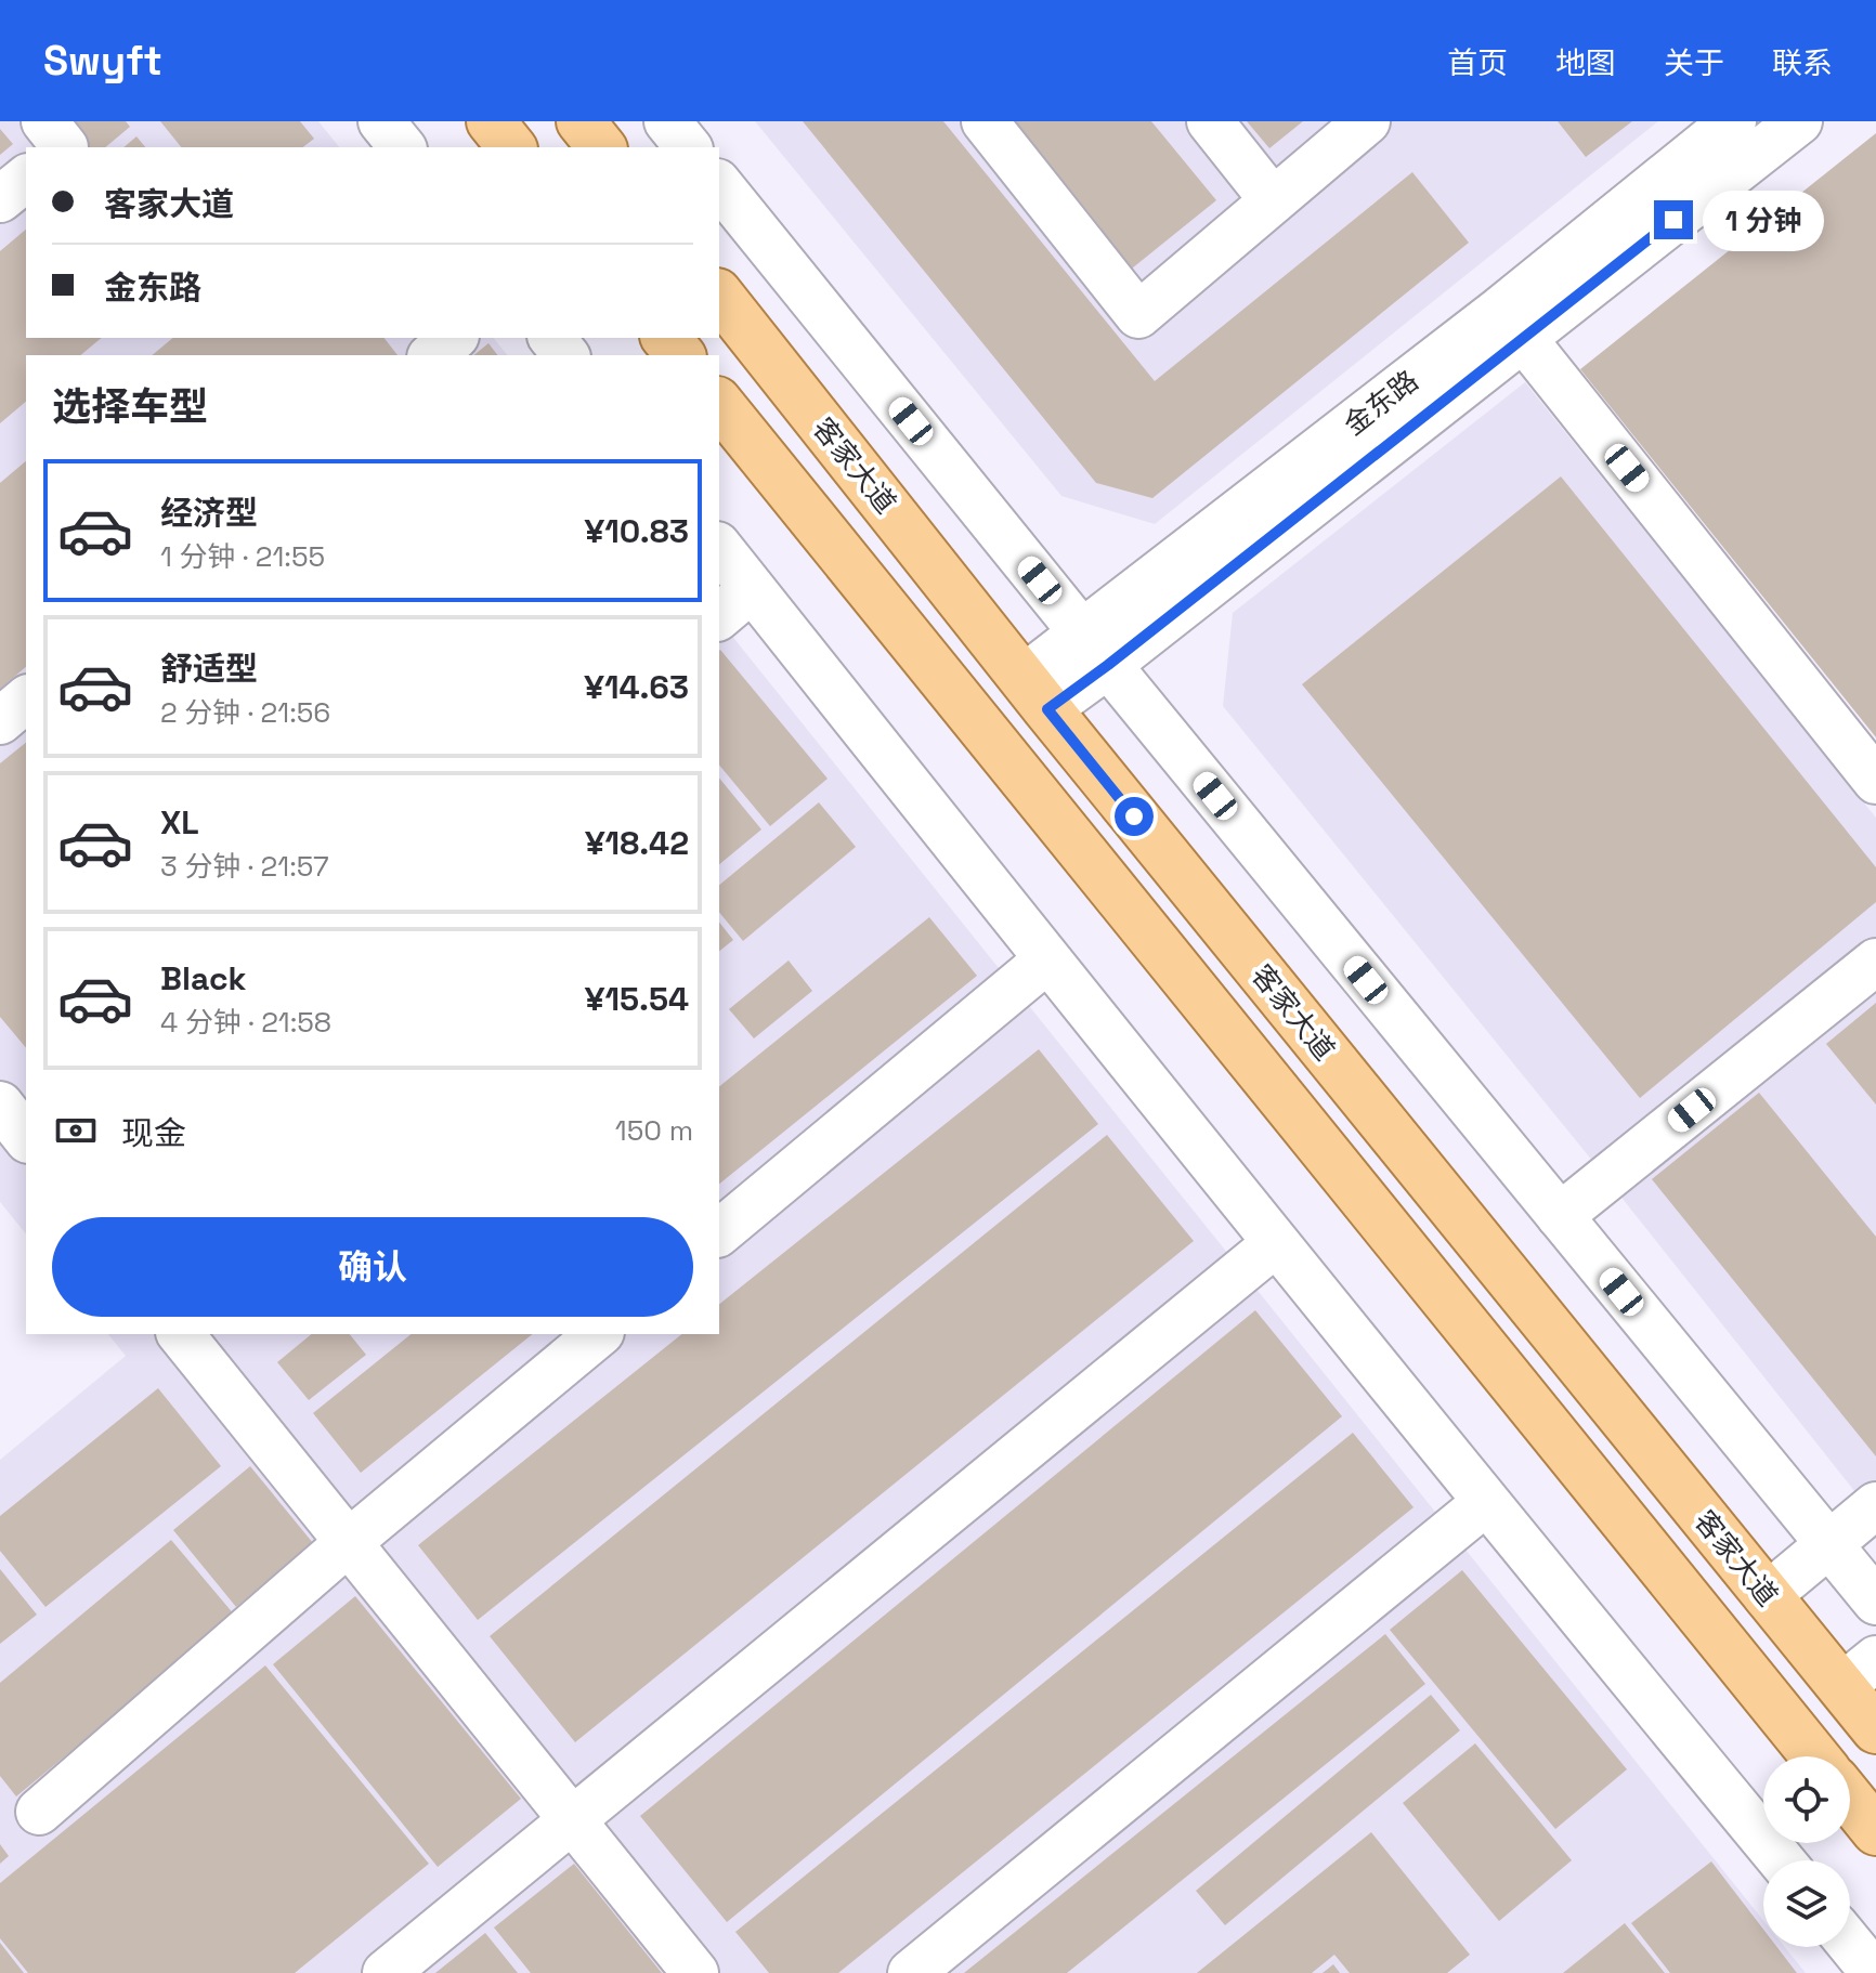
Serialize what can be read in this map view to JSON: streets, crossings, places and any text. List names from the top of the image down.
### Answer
{
  "streets": {
    "main road": ["客家大道"],
    "street": ["金东路"]
  },
  "crossings": [
    ["金东路", "客家大道"]
  ],
  "page": {
    "header": "Swyft",
    "nav": [
      "首页",
      "地图",
      "关于",
      "联系"
    ],
    "banner": ["客家大道", "金东路"],
    "bubble": "1 分钟",
    "heading": "选择车型",
    "list": [
      {
        "name": "经济型",
        "note": "1 分钟 · 21:55",
        "value": "¥10.83"
      },
      {
        "name": "舒适型",
        "note": "2 分钟 · 21:56",
        "value": "¥14.63"
      },
      {
        "name": "XL",
        "note": "3 分钟 · 21:57",
        "value": "¥18.42"
      },
      {
        "name": "Black",
        "note": "4 分钟 · 21:58",
        "value": "¥15.54"
      }
    ],
    "pay": ["现金", "150 m"],
    "buttons": "确认"
  }
}
